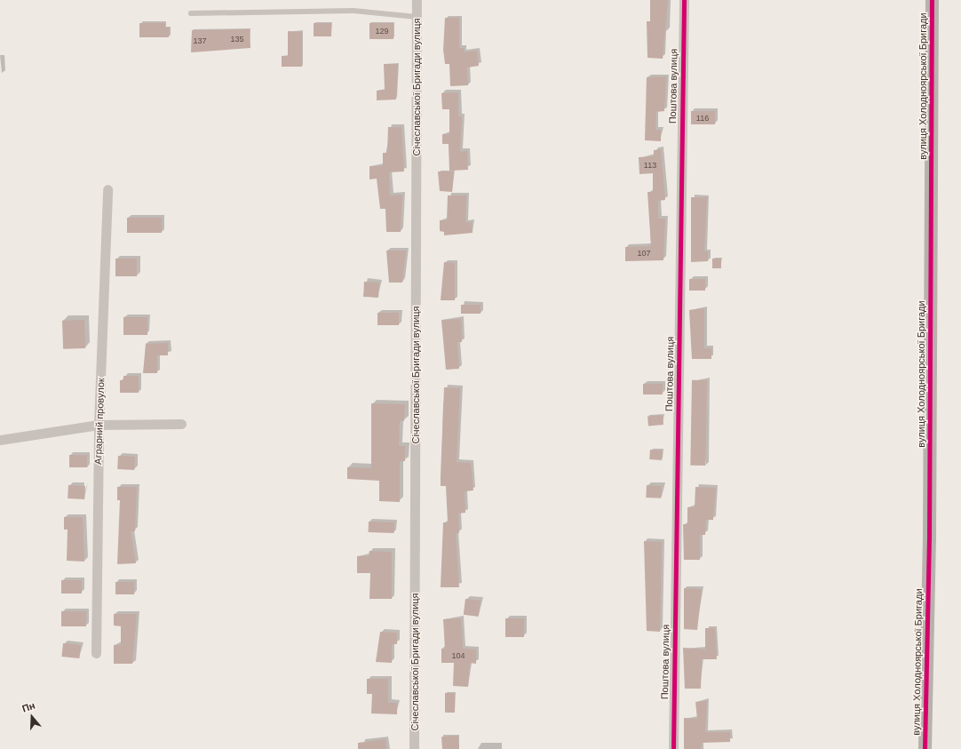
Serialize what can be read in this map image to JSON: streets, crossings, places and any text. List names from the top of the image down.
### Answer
{
  "streets": {
    "street": [
      "Поштова вулиця",
      "вулиця Холодноярської Бригади",
      "Січеславської Бригади вулиця",
      "Аграрний провулок"
    ]
  },
  "house_numbers": [
    "129",
    "135",
    "137",
    "116",
    "113",
    "107",
    "104"
  ],
  "north": "top"
}
